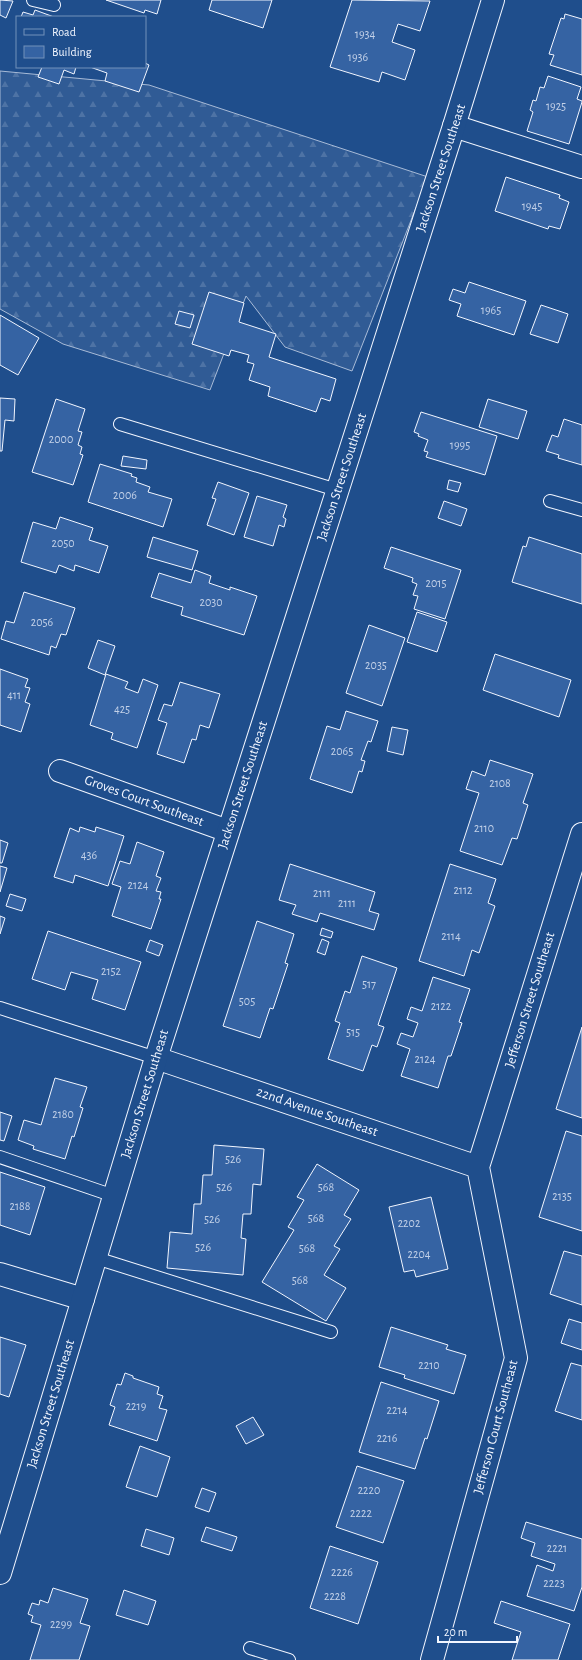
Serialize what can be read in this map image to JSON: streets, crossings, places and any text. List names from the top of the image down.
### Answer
{
  "streets": {
    "street": [
      "Jackson Street Southeast",
      "Groves Court Southeast",
      "Jefferson Street Southeast",
      "22nd Avenue Southeast",
      "Jefferson Court Southeast"
    ]
  },
  "crossings": [
    ["Jackson Street Southeast", "Groves Court Southeast"],
    ["Jackson Street Southeast", "22nd Avenue Southeast"],
    ["Jefferson Street Southeast", "22nd Avenue Southeast"],
    ["Jefferson Street Southeast", "Jefferson Court Southeast"],
    ["22nd Avenue Southeast", "Jefferson Court Southeast"]
  ],
  "house_numbers": [
    "1934",
    "1936",
    "1925",
    "1945",
    "1965",
    "2000",
    "1995",
    "2006",
    "2050",
    "2015",
    "2030",
    "2056",
    "2035",
    "411",
    "425",
    "2065",
    "2108",
    "2110",
    "436",
    "2124",
    "2112",
    "2111",
    "2111",
    "2114",
    "2152",
    "517",
    "505",
    "2122",
    "515",
    "2124",
    "2180",
    "526",
    "526",
    "568",
    "2135",
    "2188",
    "568",
    "526",
    "2202",
    "526",
    "568",
    "2204",
    "568",
    "2210",
    "2219",
    "2214",
    "2216",
    "2220",
    "2222",
    "2221",
    "2226",
    "2223",
    "2228",
    "2299"
  ],
  "legend": ["Road", "Building"],
  "scale_bar": "20 m"
}
